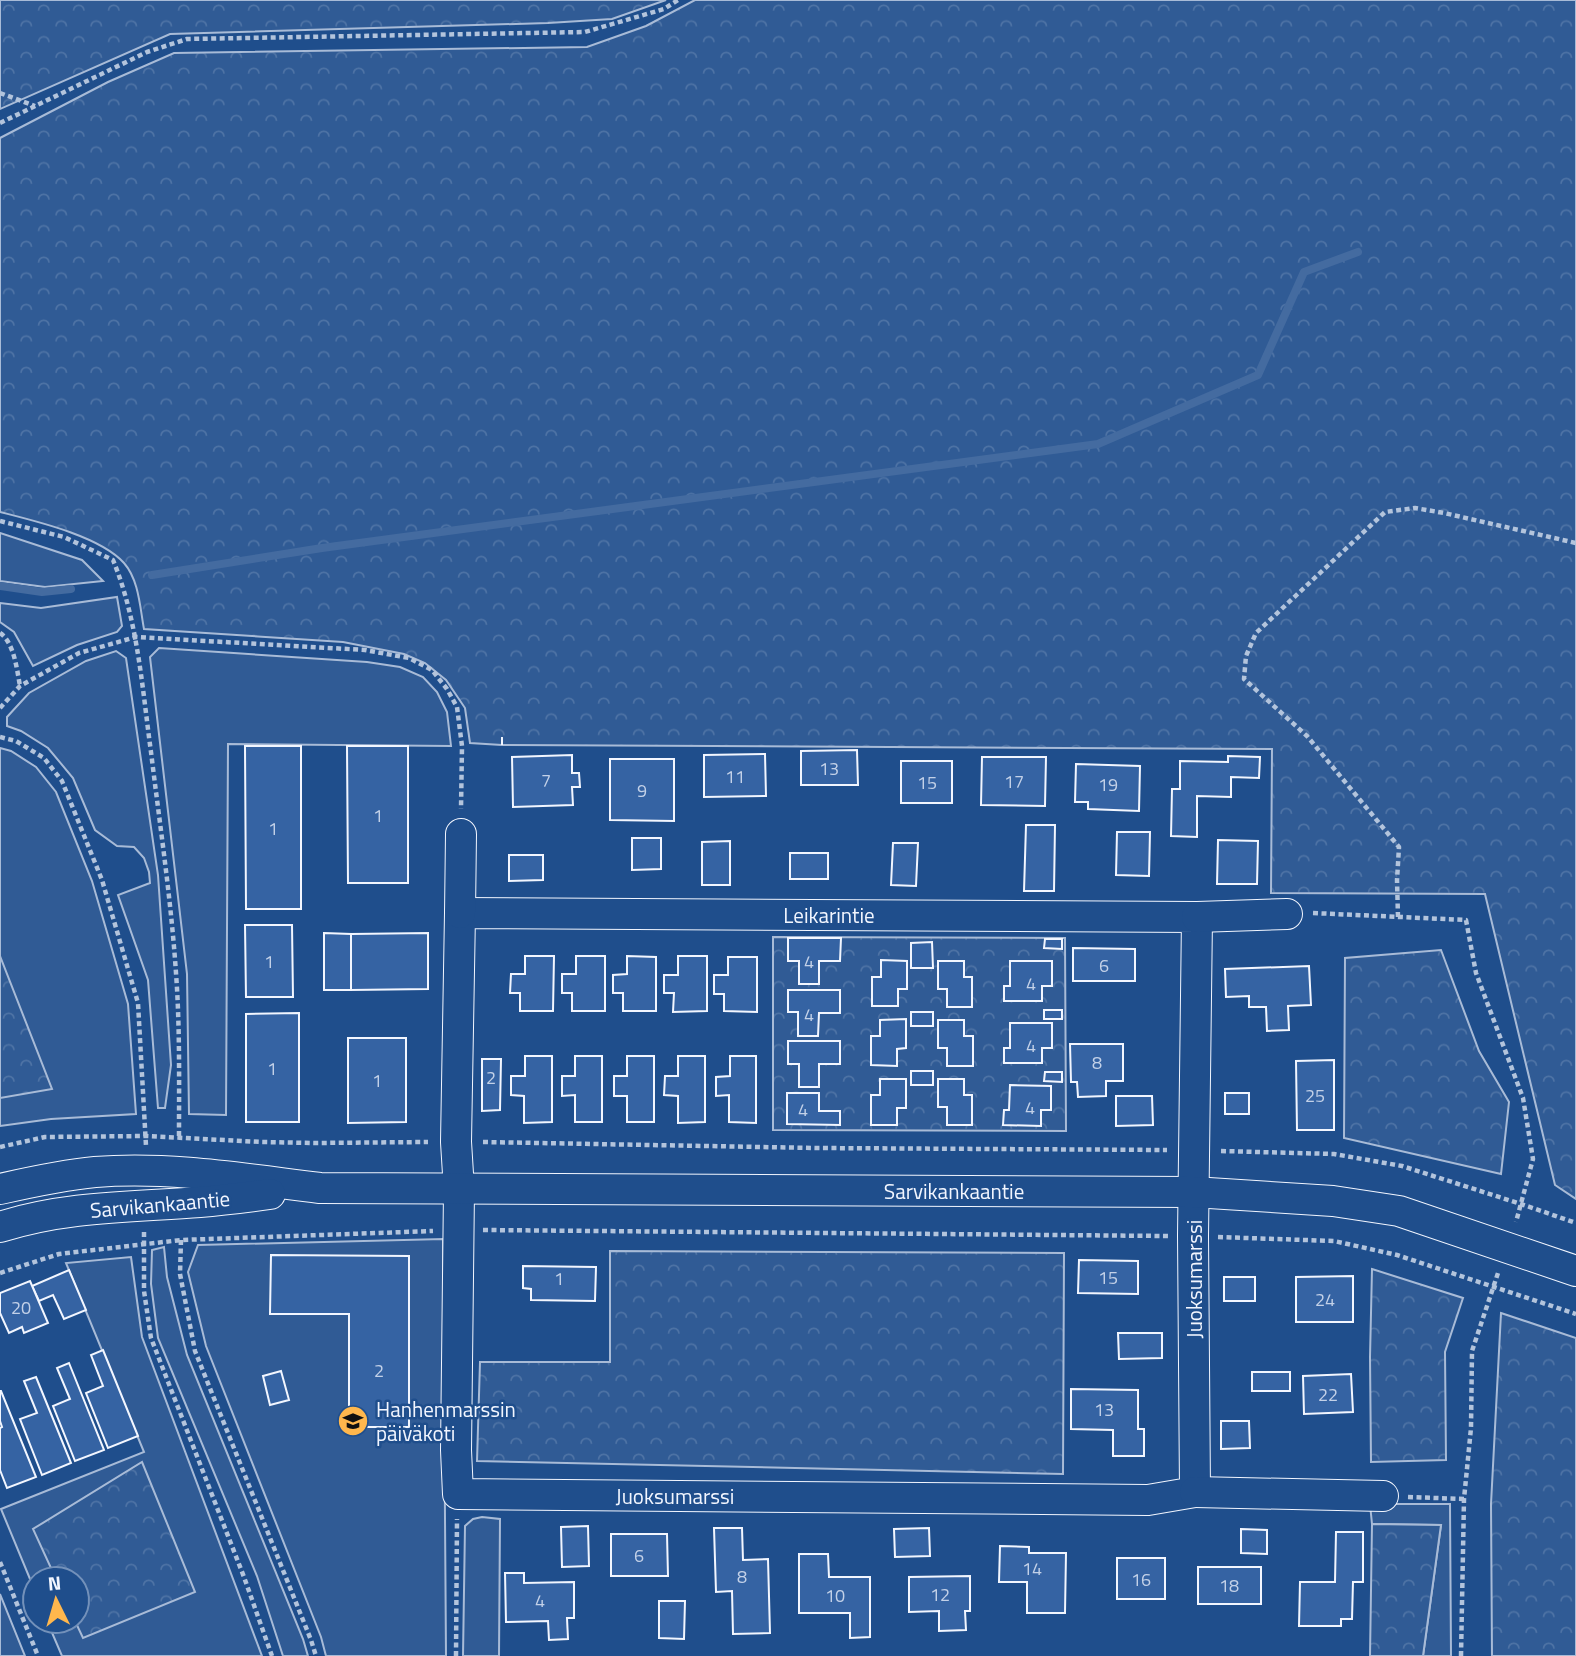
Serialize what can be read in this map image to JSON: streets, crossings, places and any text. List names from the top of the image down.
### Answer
{
  "streets": {
    "street": ["Leikarintie", "Sarvikankaantie", "Juoksumarssi"]
  },
  "crossings": [
    ["Sarvikankaantie", "Juoksumarssi"]
  ],
  "places": {
    "school or university": ["Hanhenmarssin päiväkoti"]
  },
  "house_numbers": [
    "13",
    "11",
    "7",
    "17",
    "15",
    "19",
    "9",
    "1",
    "1",
    "1",
    "4",
    "6",
    "4",
    "4",
    "4",
    "8",
    "1",
    "2",
    "1",
    "25",
    "4",
    "4",
    "15",
    "1",
    "24",
    "20",
    "2",
    "22",
    "13",
    "6",
    "14",
    "8",
    "16",
    "18",
    "12",
    "10",
    "4"
  ],
  "north": "top"
}
